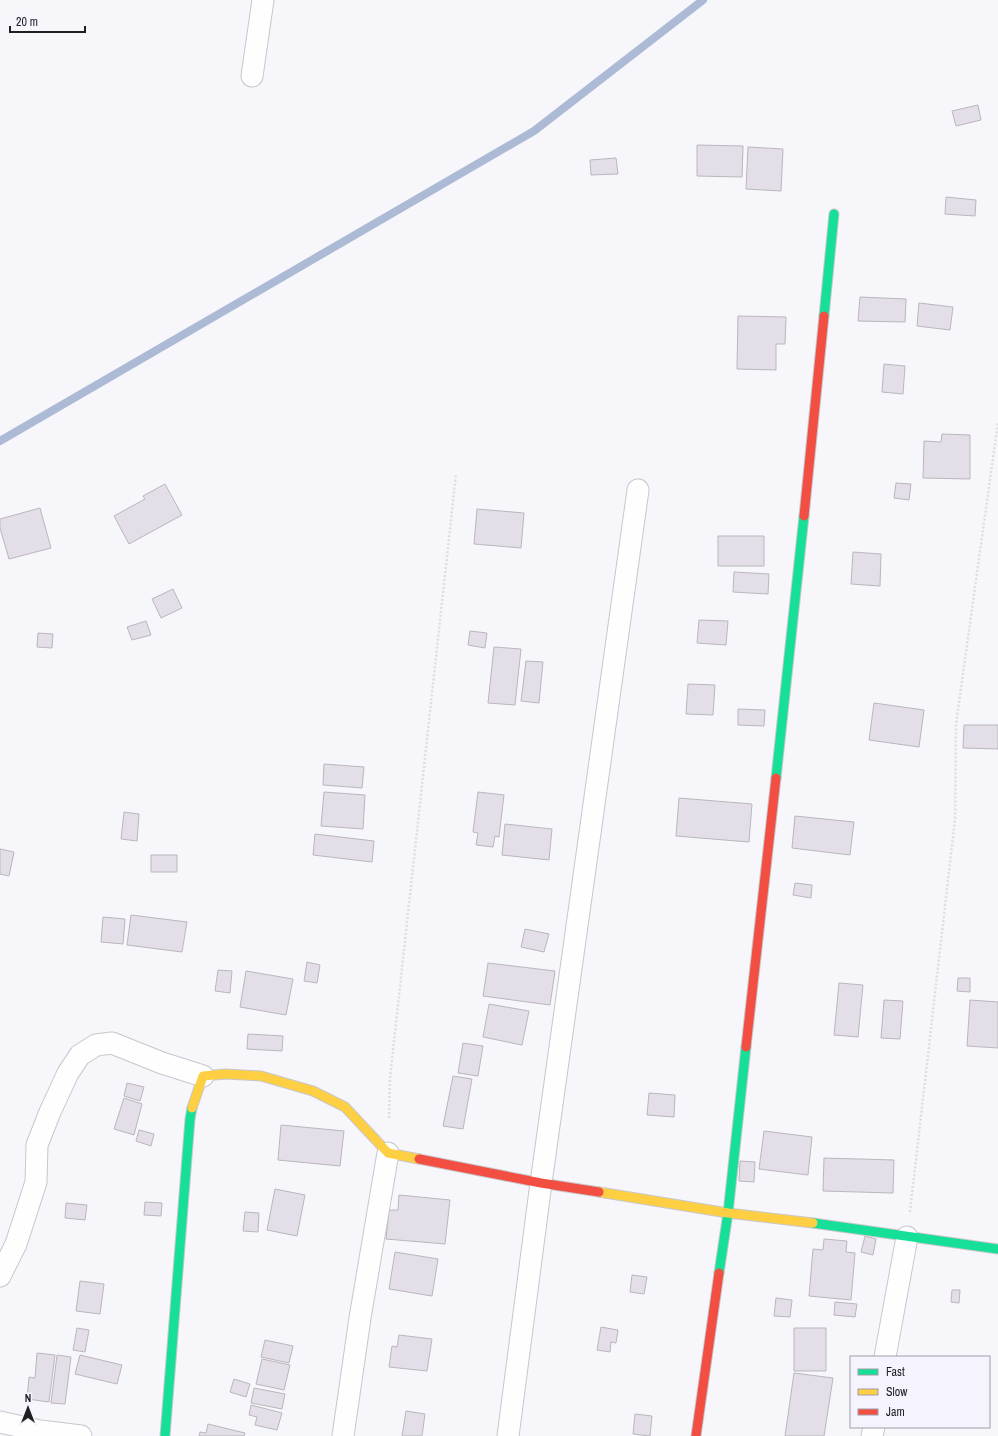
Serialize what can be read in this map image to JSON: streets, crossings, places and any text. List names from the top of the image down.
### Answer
{
  "legend": ["Fast", "Slow", "Jam"],
  "scale_bar": "20 m",
  "north": "top"
}
